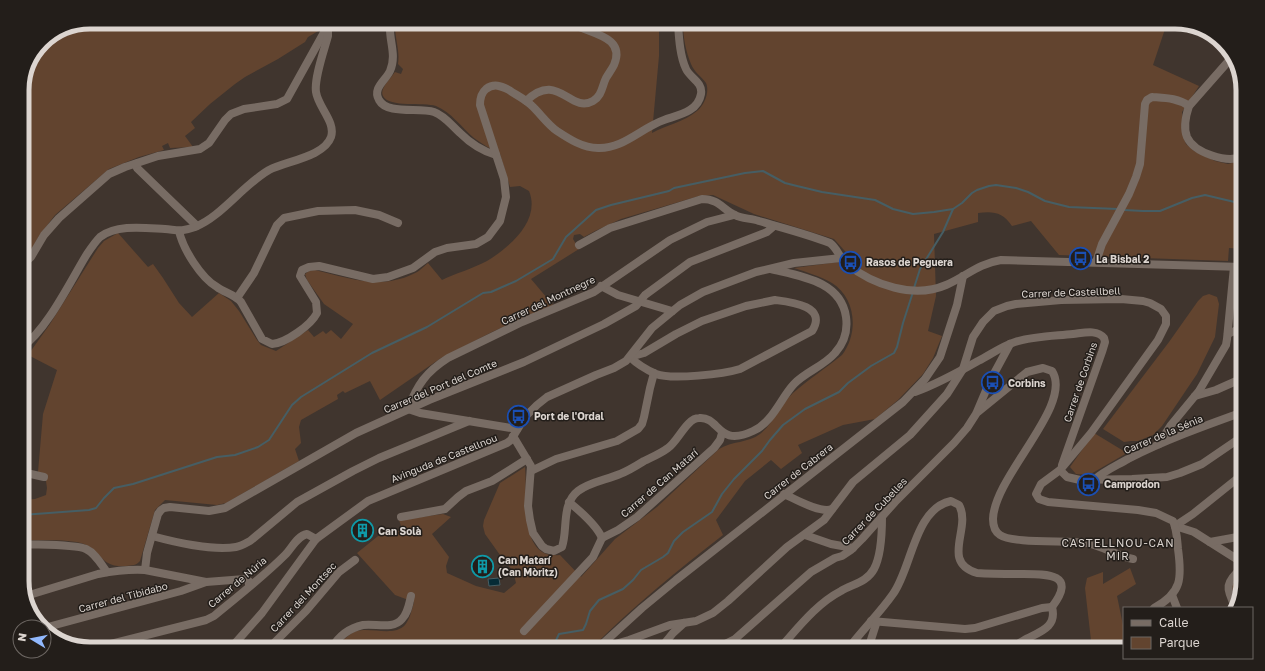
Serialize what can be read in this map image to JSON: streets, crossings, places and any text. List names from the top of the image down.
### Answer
{
  "streets": {
    "street": [
      "Carrer de Castellbell",
      "Carrer del Montnegre",
      "Carrer de Corbins",
      "Carrer del Port del Comte",
      "Carrer de la Sénia",
      "Avinguda de Castellnou",
      "Carrer de Cabrera",
      "Carrer de Can Matarí",
      "Carrer de Cubelles",
      "Carrer de Núria",
      "Carrer del Tibidabo",
      "Carrer del Montsec"
    ]
  },
  "crossings": [
    ["Carrer de Castellbell", "Carrer de Corbins"],
    ["Carrer del Montnegre", "Carrer del Port del Comte"],
    ["Carrer de Corbins", "Carrer de Cabrera"],
    ["Carrer de Corbins", "Carrer de Cubelles"],
    ["Avinguda de Castellnou", "Carrer de Núria"]
  ],
  "districts": ["CASTELLNOU-CAN MIR"],
  "places": {
    "bus stop": [
      "La Bisbal 2",
      "Rasos de Peguera",
      "Corbins",
      "Port de l'Ordal",
      "Camprodon"
    ],
    "building": ["Can Solà", "Can Matarí (Can Mòritz)"]
  },
  "legend": ["Calle", "Parque"],
  "north": "left"
}
